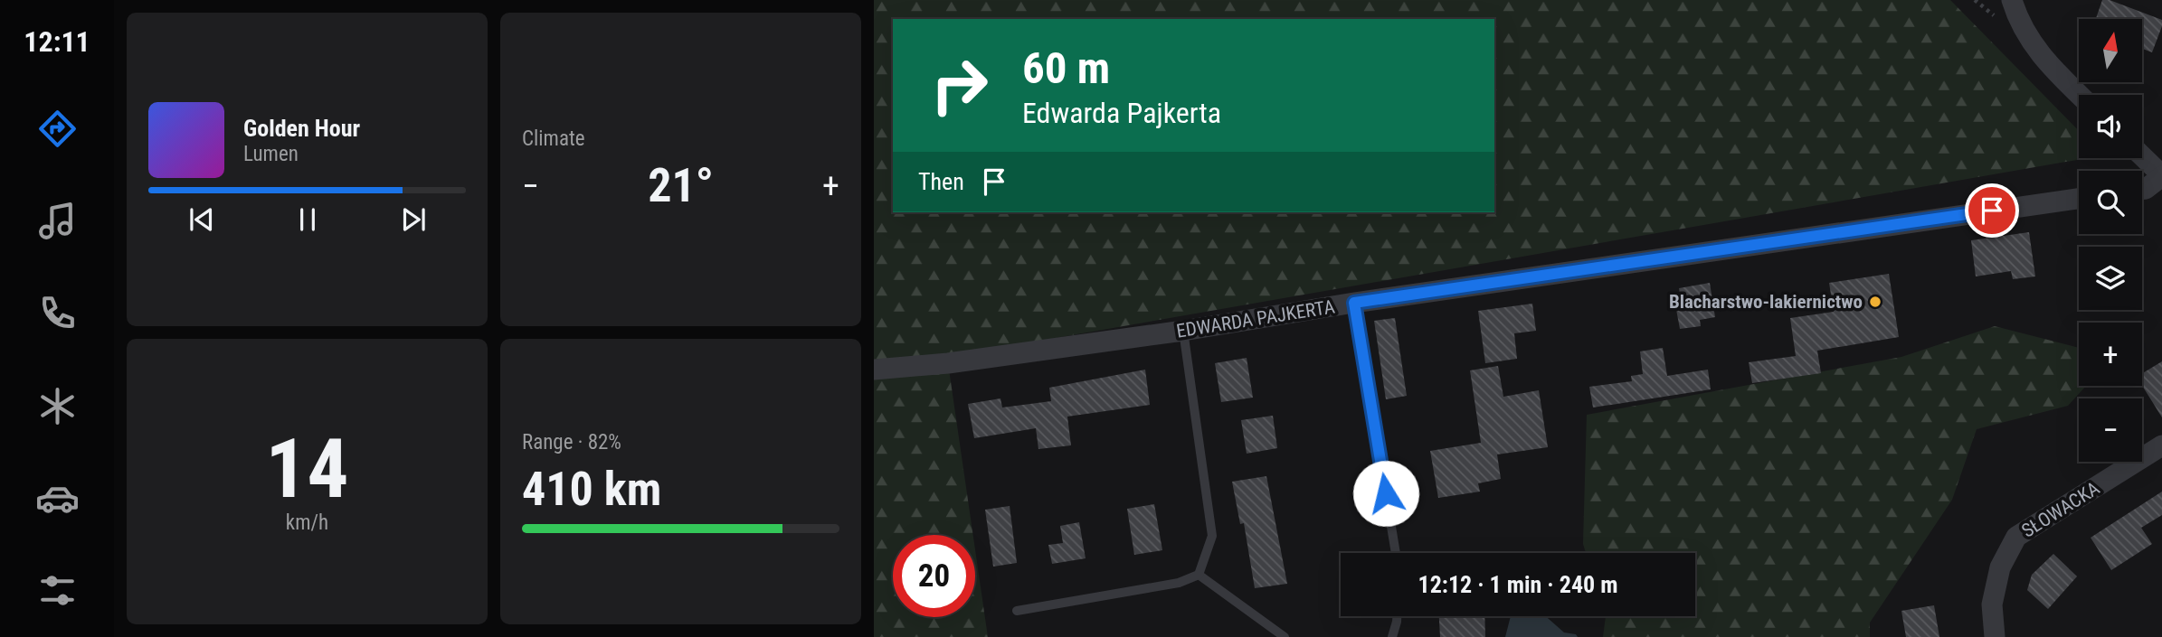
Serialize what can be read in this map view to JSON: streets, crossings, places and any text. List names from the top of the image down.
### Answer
{
  "streets": {
    "street": ["EDWARDA PAJKERTA", "SŁOWACKA"]
  },
  "places": ["Blacharstwo-lakiernictwo"],
  "north": "top",
  "page": {
    "tabs": "12:11",
    "tile": [
      "Climate",
      ["14", "km/h"],
      ["Range · 82%", "410 km"]
    ],
    "map_buttons": ["+", "−"],
    "turn": ["60 m", "Edwarda Pajkerta"],
    "song": ["Golden Hour", "Lumen"],
    "then": "Then",
    "heat": ["−", "21°", "+"],
    "limit": "20",
    "trip": "12:12 · 1 min · 240 m"
  }
}
